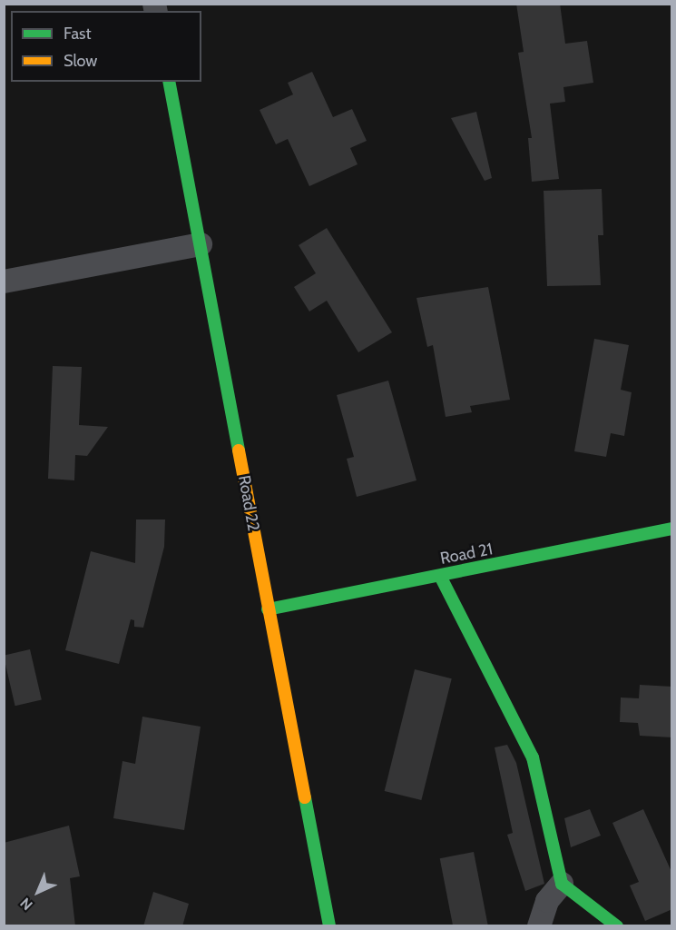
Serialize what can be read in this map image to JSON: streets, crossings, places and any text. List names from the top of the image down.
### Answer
{
  "streets": {
    "street": ["Road 22", "Road 21"]
  },
  "crossings": [
    ["Road 22", "Road 21"]
  ],
  "legend": ["Fast", "Slow"],
  "north": "bottom left"
}
